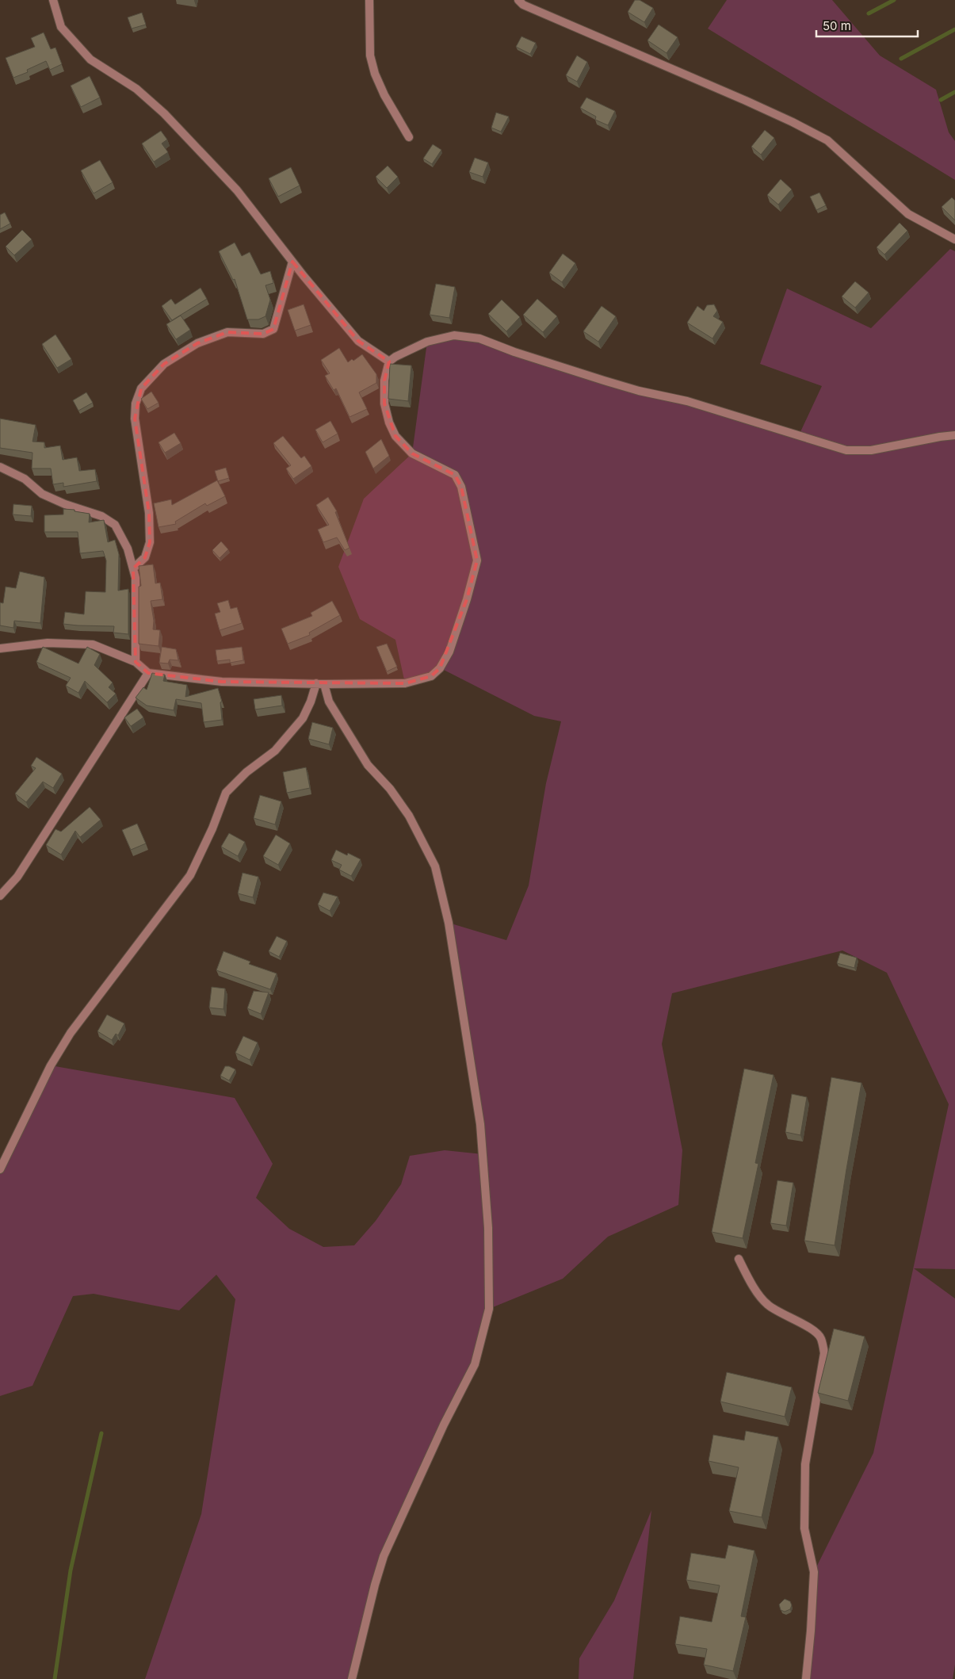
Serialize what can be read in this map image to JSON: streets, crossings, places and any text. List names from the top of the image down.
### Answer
{
  "scale_bar": "50 m"
}
